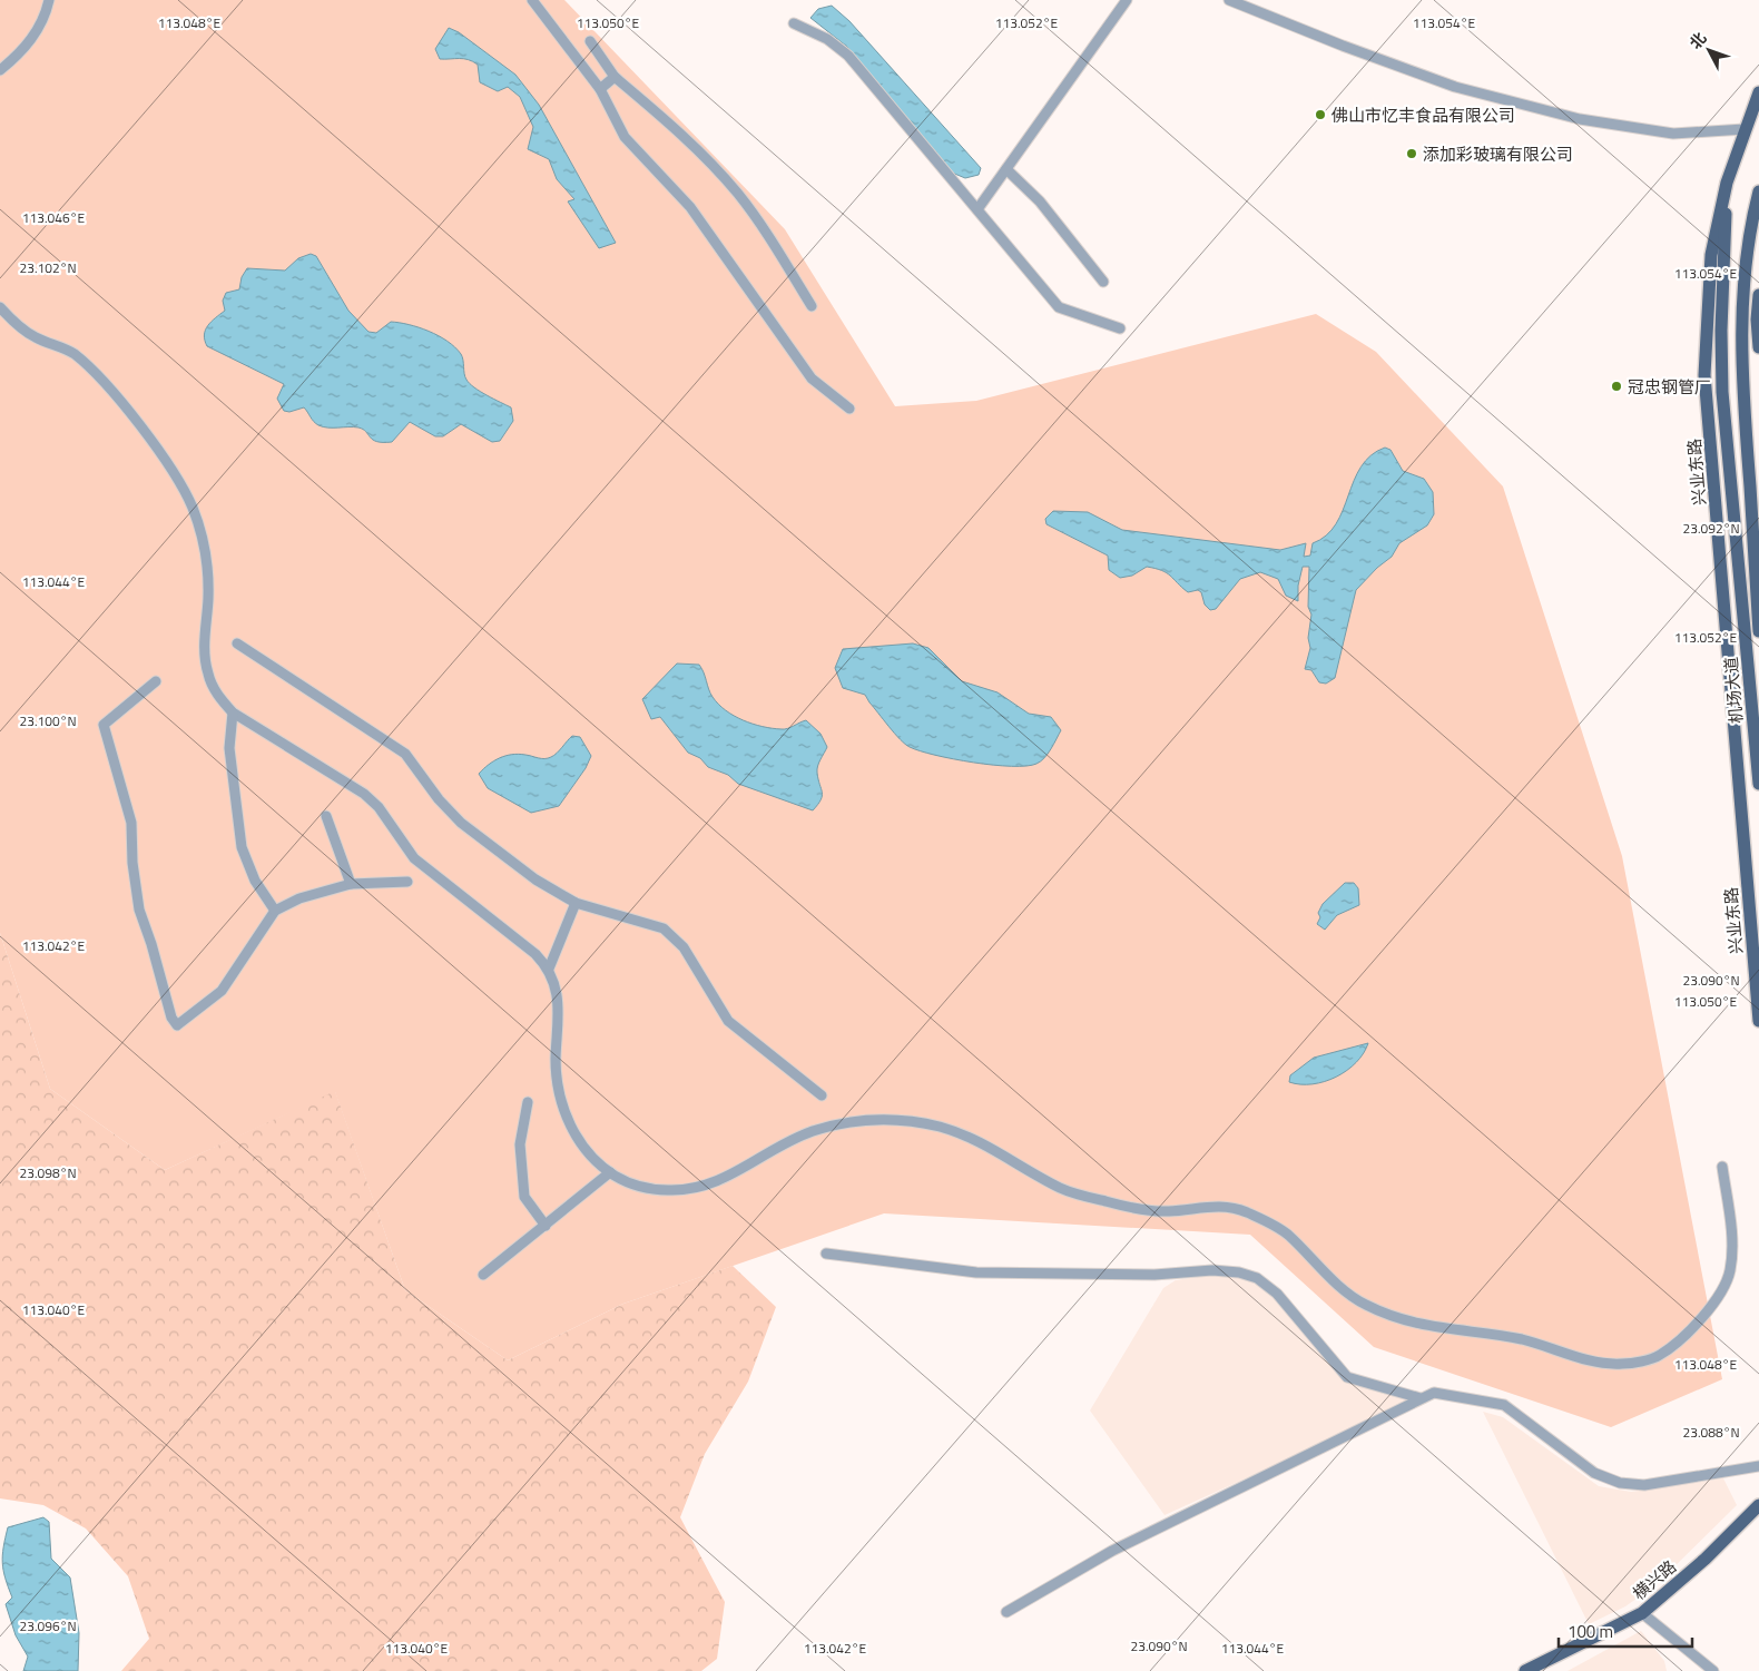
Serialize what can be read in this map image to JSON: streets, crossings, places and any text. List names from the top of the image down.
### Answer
{
  "streets": {
    "main road": ["兴业东路", "机场大道", "横兴路"]
  },
  "crossings": [
    ["兴业东路", "机场大道"]
  ],
  "places": ["佛山市忆丰食品有限公司", "添加彩玻璃有限公司", "冠忠钢管厂"],
  "scale_bar": "100 m",
  "north": "top left",
  "coordinates": [
    "113.050°E",
    "113.048°E",
    "113.052°E",
    "113.054°E",
    "113.046°E",
    "23.102°N",
    "23.092°N",
    "113.044°E",
    "23.100°N",
    "113.042°E",
    "23.090°N",
    "23.098°N",
    "113.040°E",
    "23.088°N",
    "23.096°N"
  ]
}
